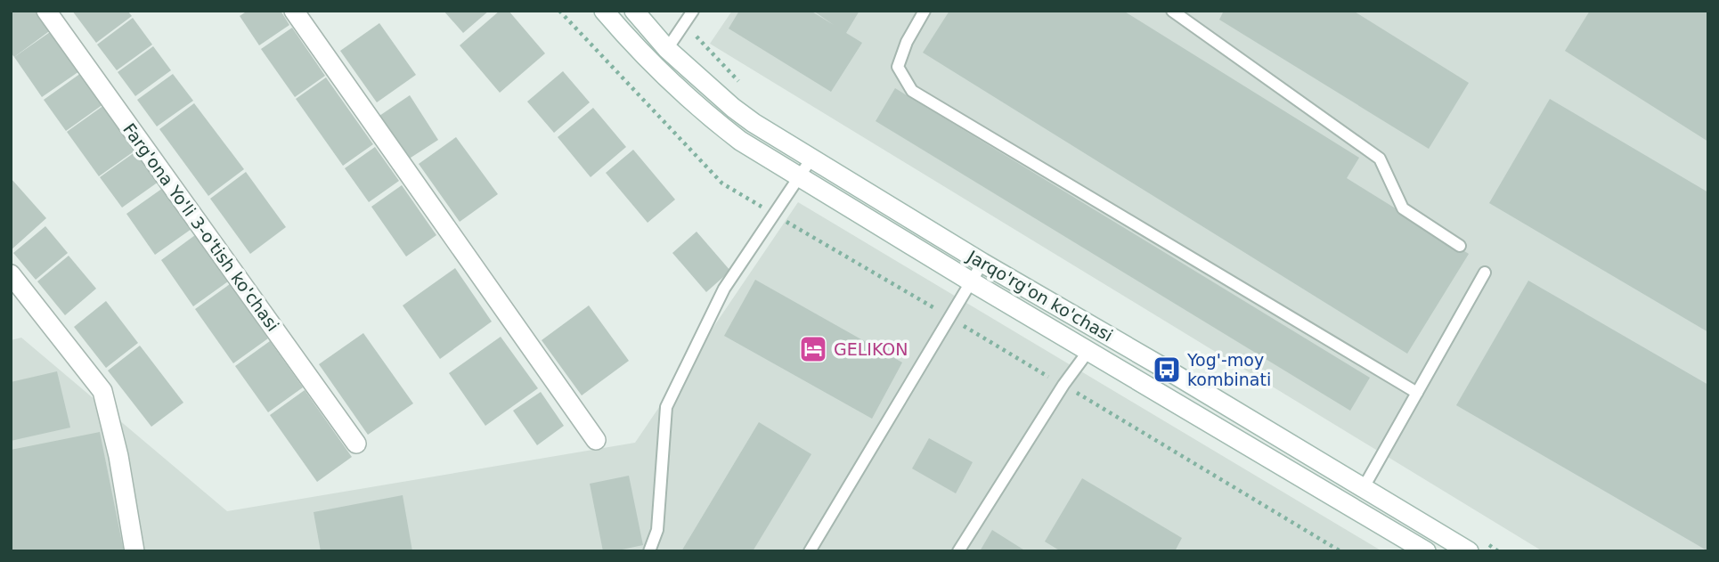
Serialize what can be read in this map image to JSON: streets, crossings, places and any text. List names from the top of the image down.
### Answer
{
  "streets": {
    "main road": ["Farg'ona Yo'li 3-o'tish ko'chasi", "Jarqo'rg'on ko'chasi"]
  },
  "places": {
    "hotel": ["GELIKON"],
    "bus stop": ["Yog'-moy kombinati"]
  }
}
